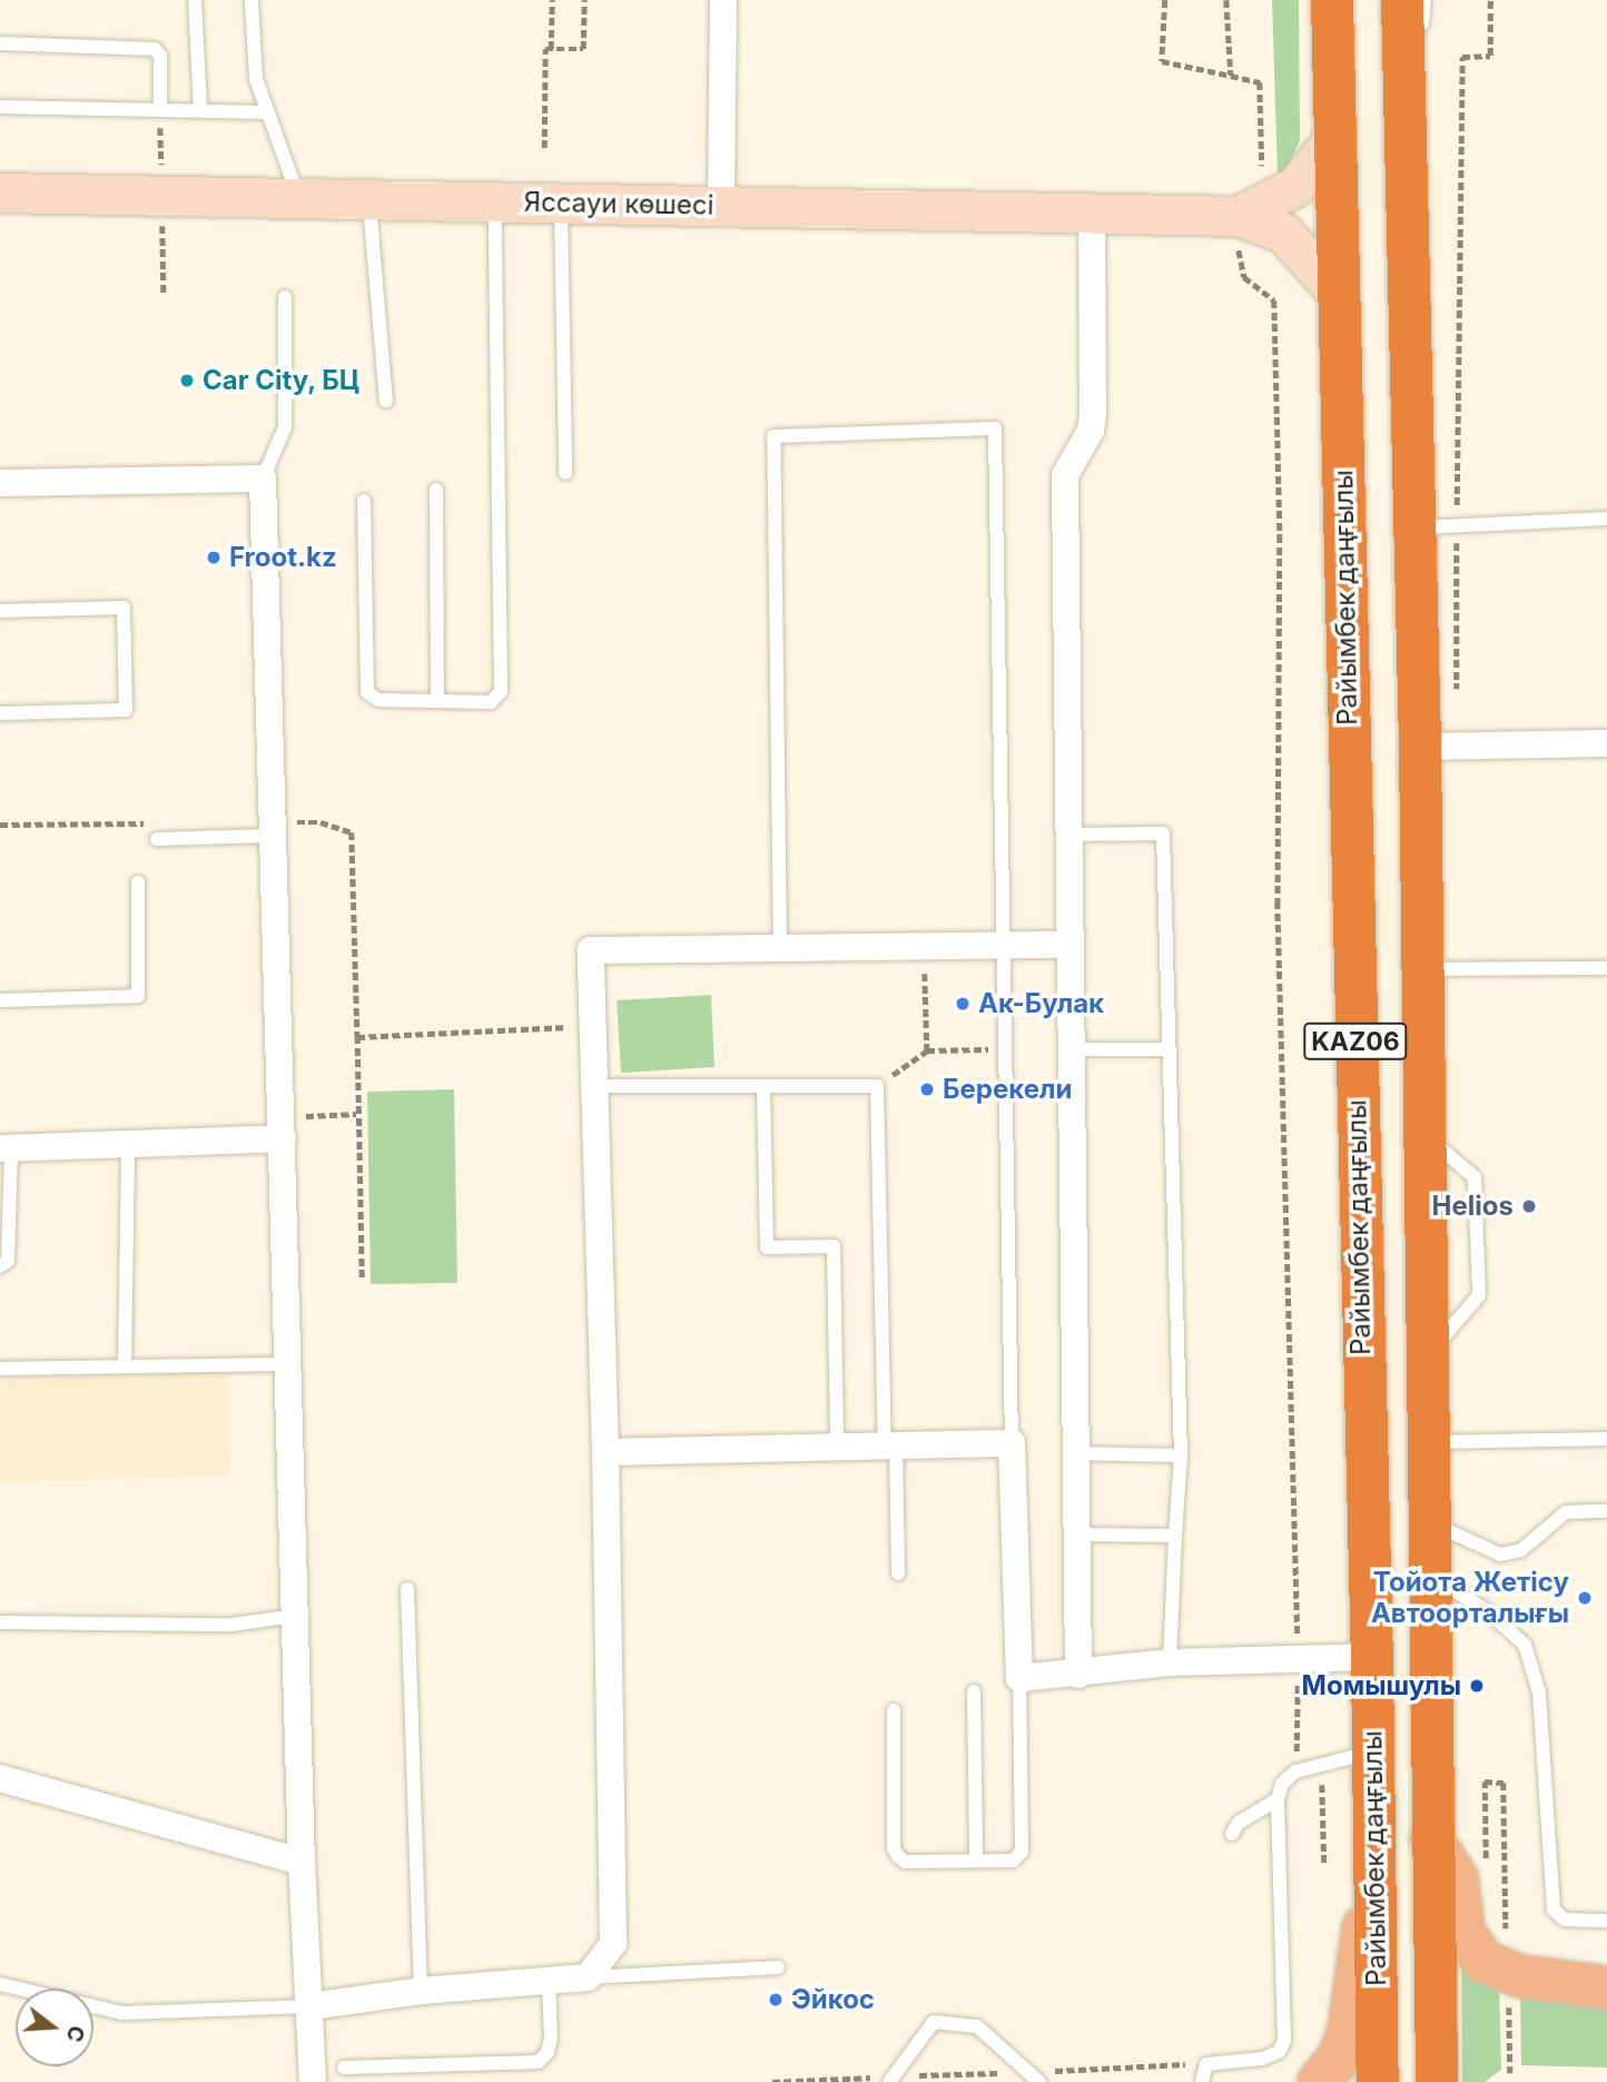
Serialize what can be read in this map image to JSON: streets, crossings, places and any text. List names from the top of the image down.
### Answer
{
  "streets": {
    "highway": ["Райымбек даңғылы", "KАZ06"],
    "main road": ["Яссауи көшесі"]
  },
  "places": [
    "Car City, БЦ",
    "Froot.kz",
    "Ак-Булак",
    "Берекели",
    "Helios",
    "Тойота Жетiсу Автоорталығы",
    "Момышулы",
    "Эйкос"
  ],
  "north": "right"
}
